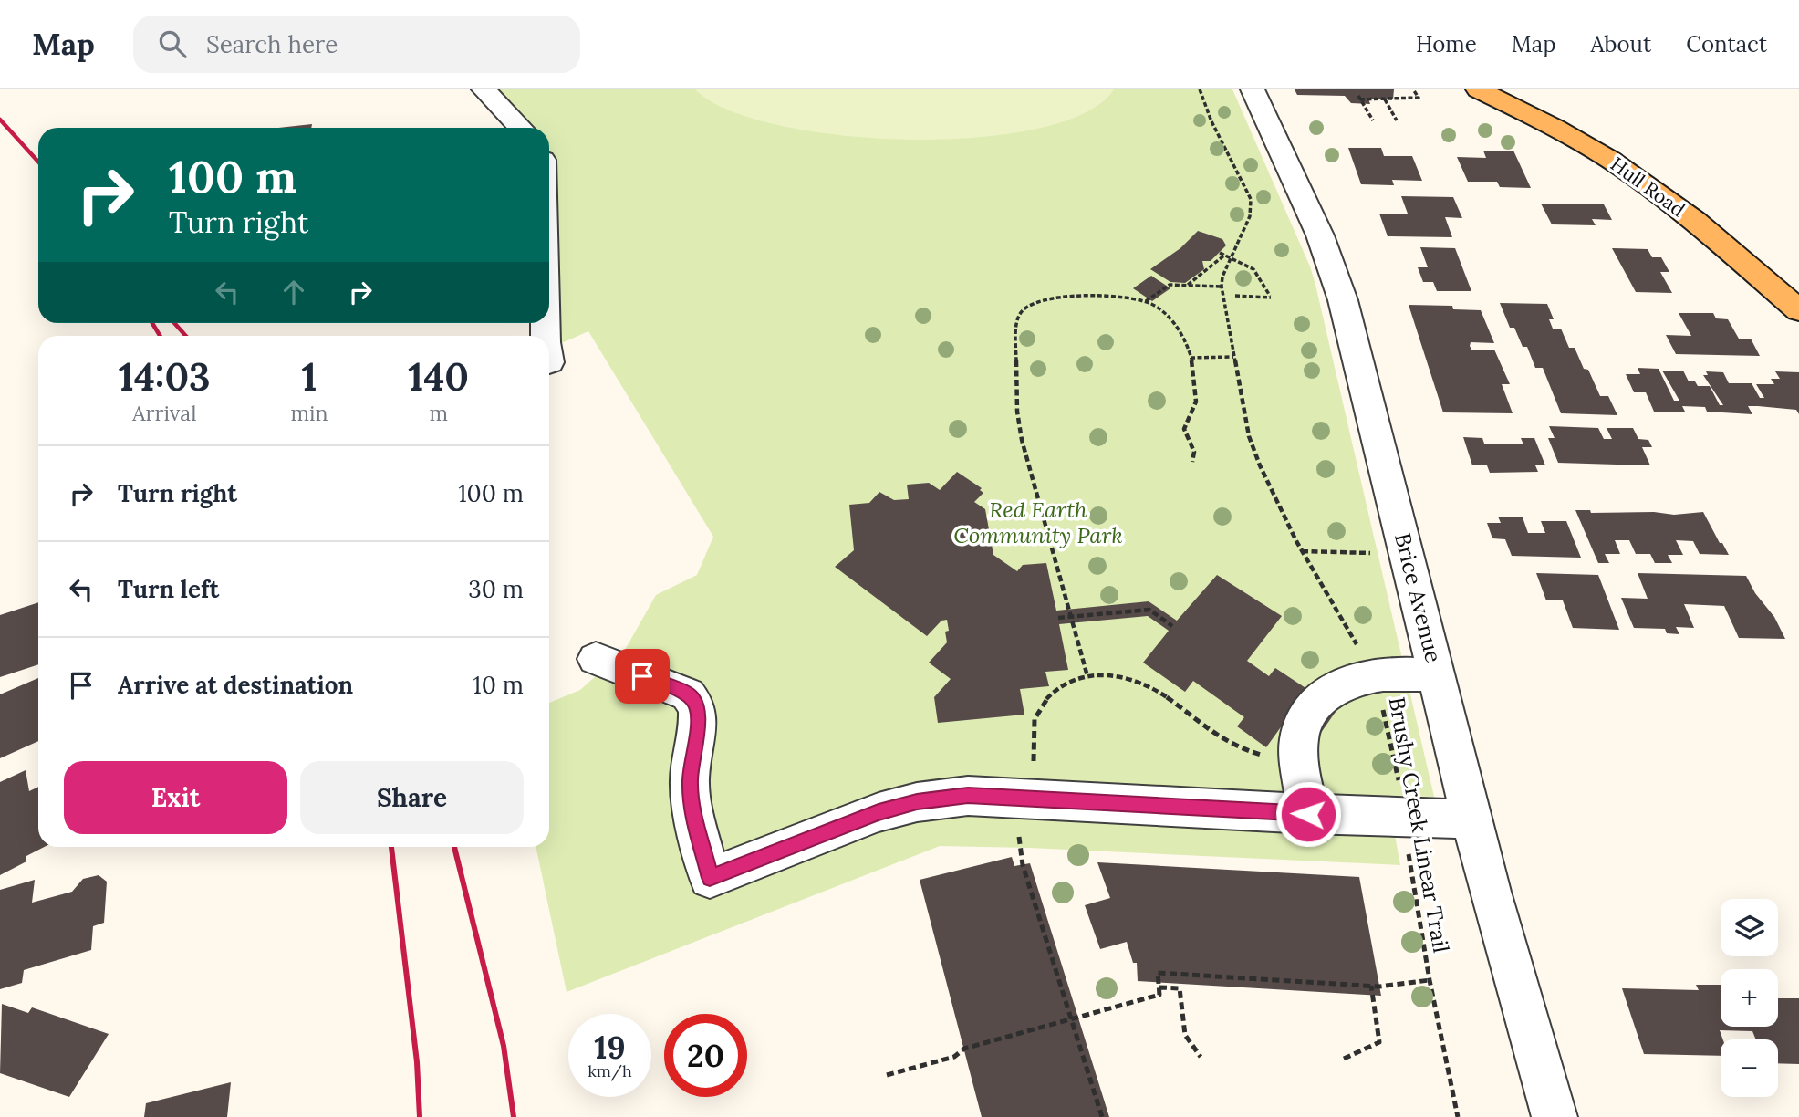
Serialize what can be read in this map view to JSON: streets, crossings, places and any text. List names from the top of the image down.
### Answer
{
  "streets": {
    "main road": ["Hull Road"],
    "street": ["Brice Avenue"],
    "path": ["Brushy Creek Linear Trail"]
  },
  "parks": ["Red Earth Community Park"],
  "page": {
    "header": "Map",
    "search": "Search here",
    "nav": [
      "Home",
      "Map",
      "About",
      "Contact"
    ],
    "turn": ["100 m", "Turn right"],
    "eta": [
      "14:03",
      "Arrival",
      "1",
      "min",
      "140",
      "m"
    ],
    "list": [
      {
        "name": "Turn right",
        "value": "100 m"
      },
      {
        "name": "Turn left",
        "value": "30 m"
      },
      {
        "name": "Arrive at destination",
        "value": "10 m"
      }
    ],
    "buttons": ["Exit", "Share"],
    "map_buttons": ["+", "−"],
    "speed": "19 km/h",
    "limit": "20"
  }
}
